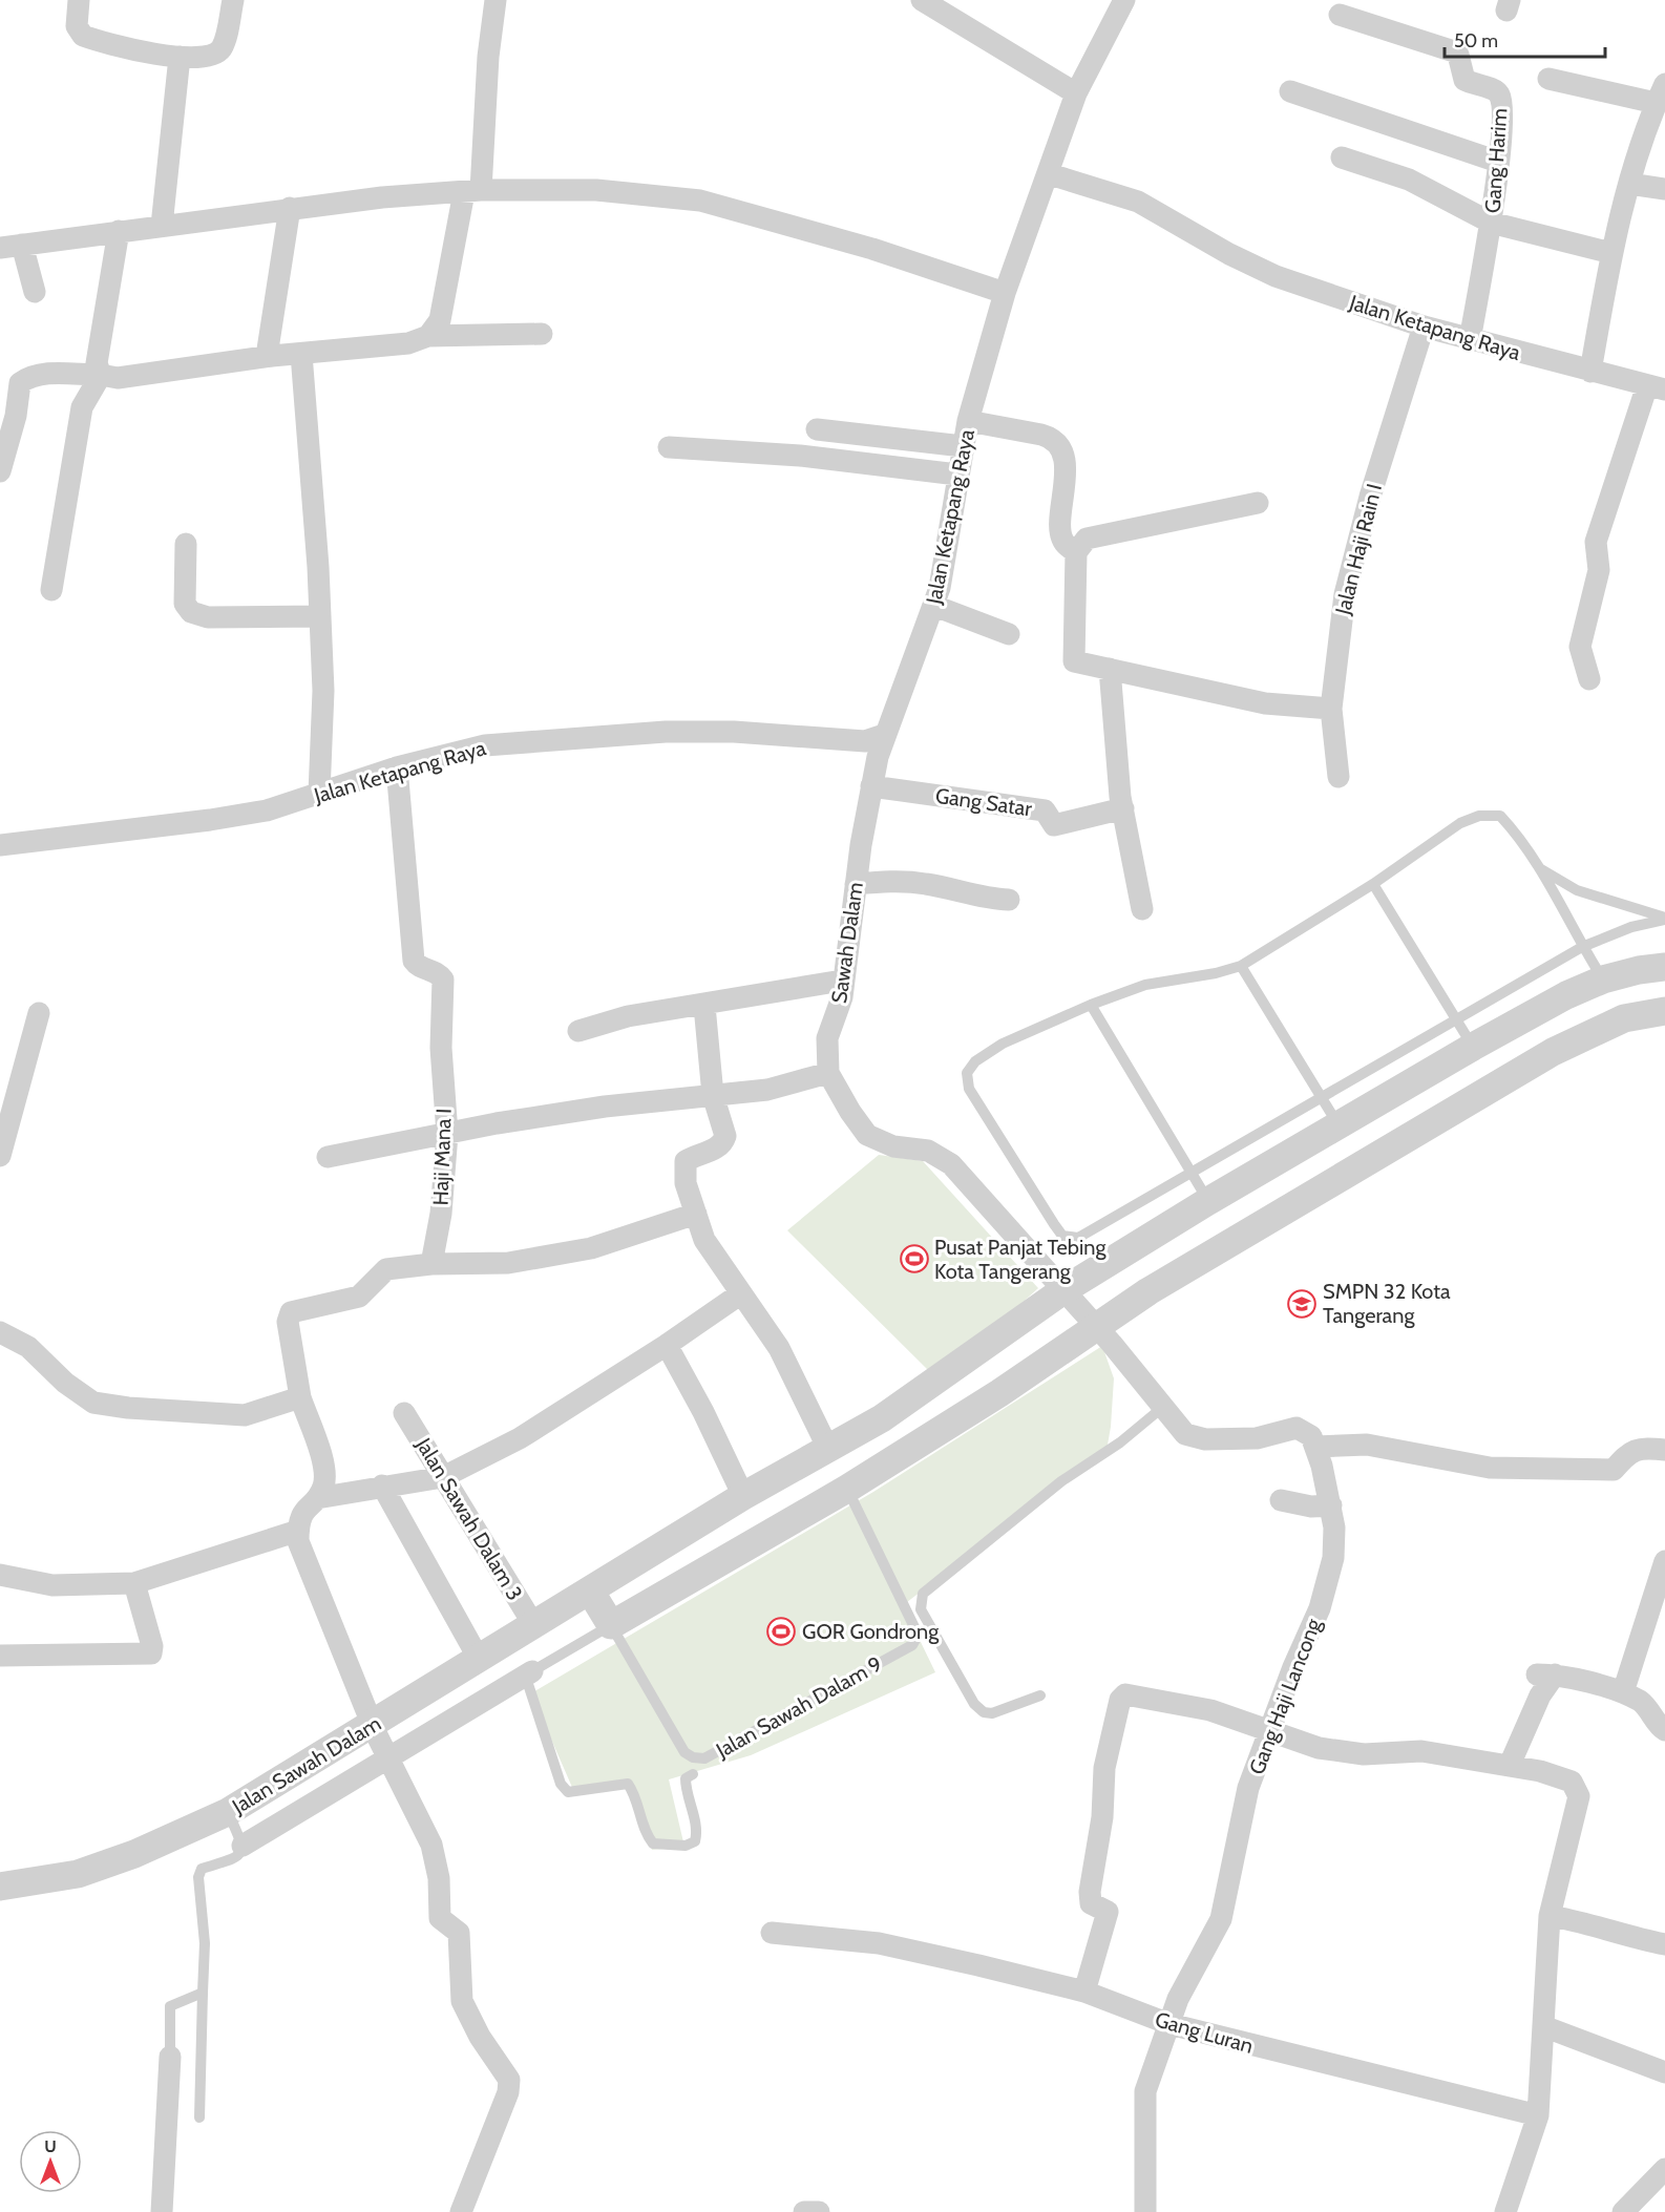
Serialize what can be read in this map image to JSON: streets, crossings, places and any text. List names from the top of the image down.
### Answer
{
  "streets": {
    "street": [
      "Gang Harim",
      "Jalan Ketapang Raya",
      "Jalan Haji Rain I",
      "Gang Satar",
      "Sawah Dalam",
      "Haji Mana I",
      "Jalan Sawah Dalam 3",
      "Gang Haji Lancong",
      "Jalan Sawah Dalam",
      "Gang Luran"
    ],
    "lane": ["Jalan Sawah Dalam 9"]
  },
  "crossings": [
    ["Gang Harim", "Jalan Ketapang Raya"],
    ["Jalan Ketapang Raya", "Jalan Haji Rain I"],
    ["Jalan Ketapang Raya", "Sawah Dalam"],
    ["Jalan Ketapang Raya", "Haji Mana I"],
    ["Gang Satar", "Sawah Dalam"],
    ["Jalan Sawah Dalam 3", "Jalan Sawah Dalam"],
    ["Gang Haji Lancong", "Gang Luran"],
    ["Jalan Sawah Dalam 9", "Jalan Sawah Dalam"]
  ],
  "places": {
    "sports": ["Pusat Panjat Tebing Kota Tangerang", "GOR Gondrong"],
    "school or university": ["SMPN 32 Kota Tangerang"]
  },
  "scale_bar": "50 m",
  "north": "top"
}
